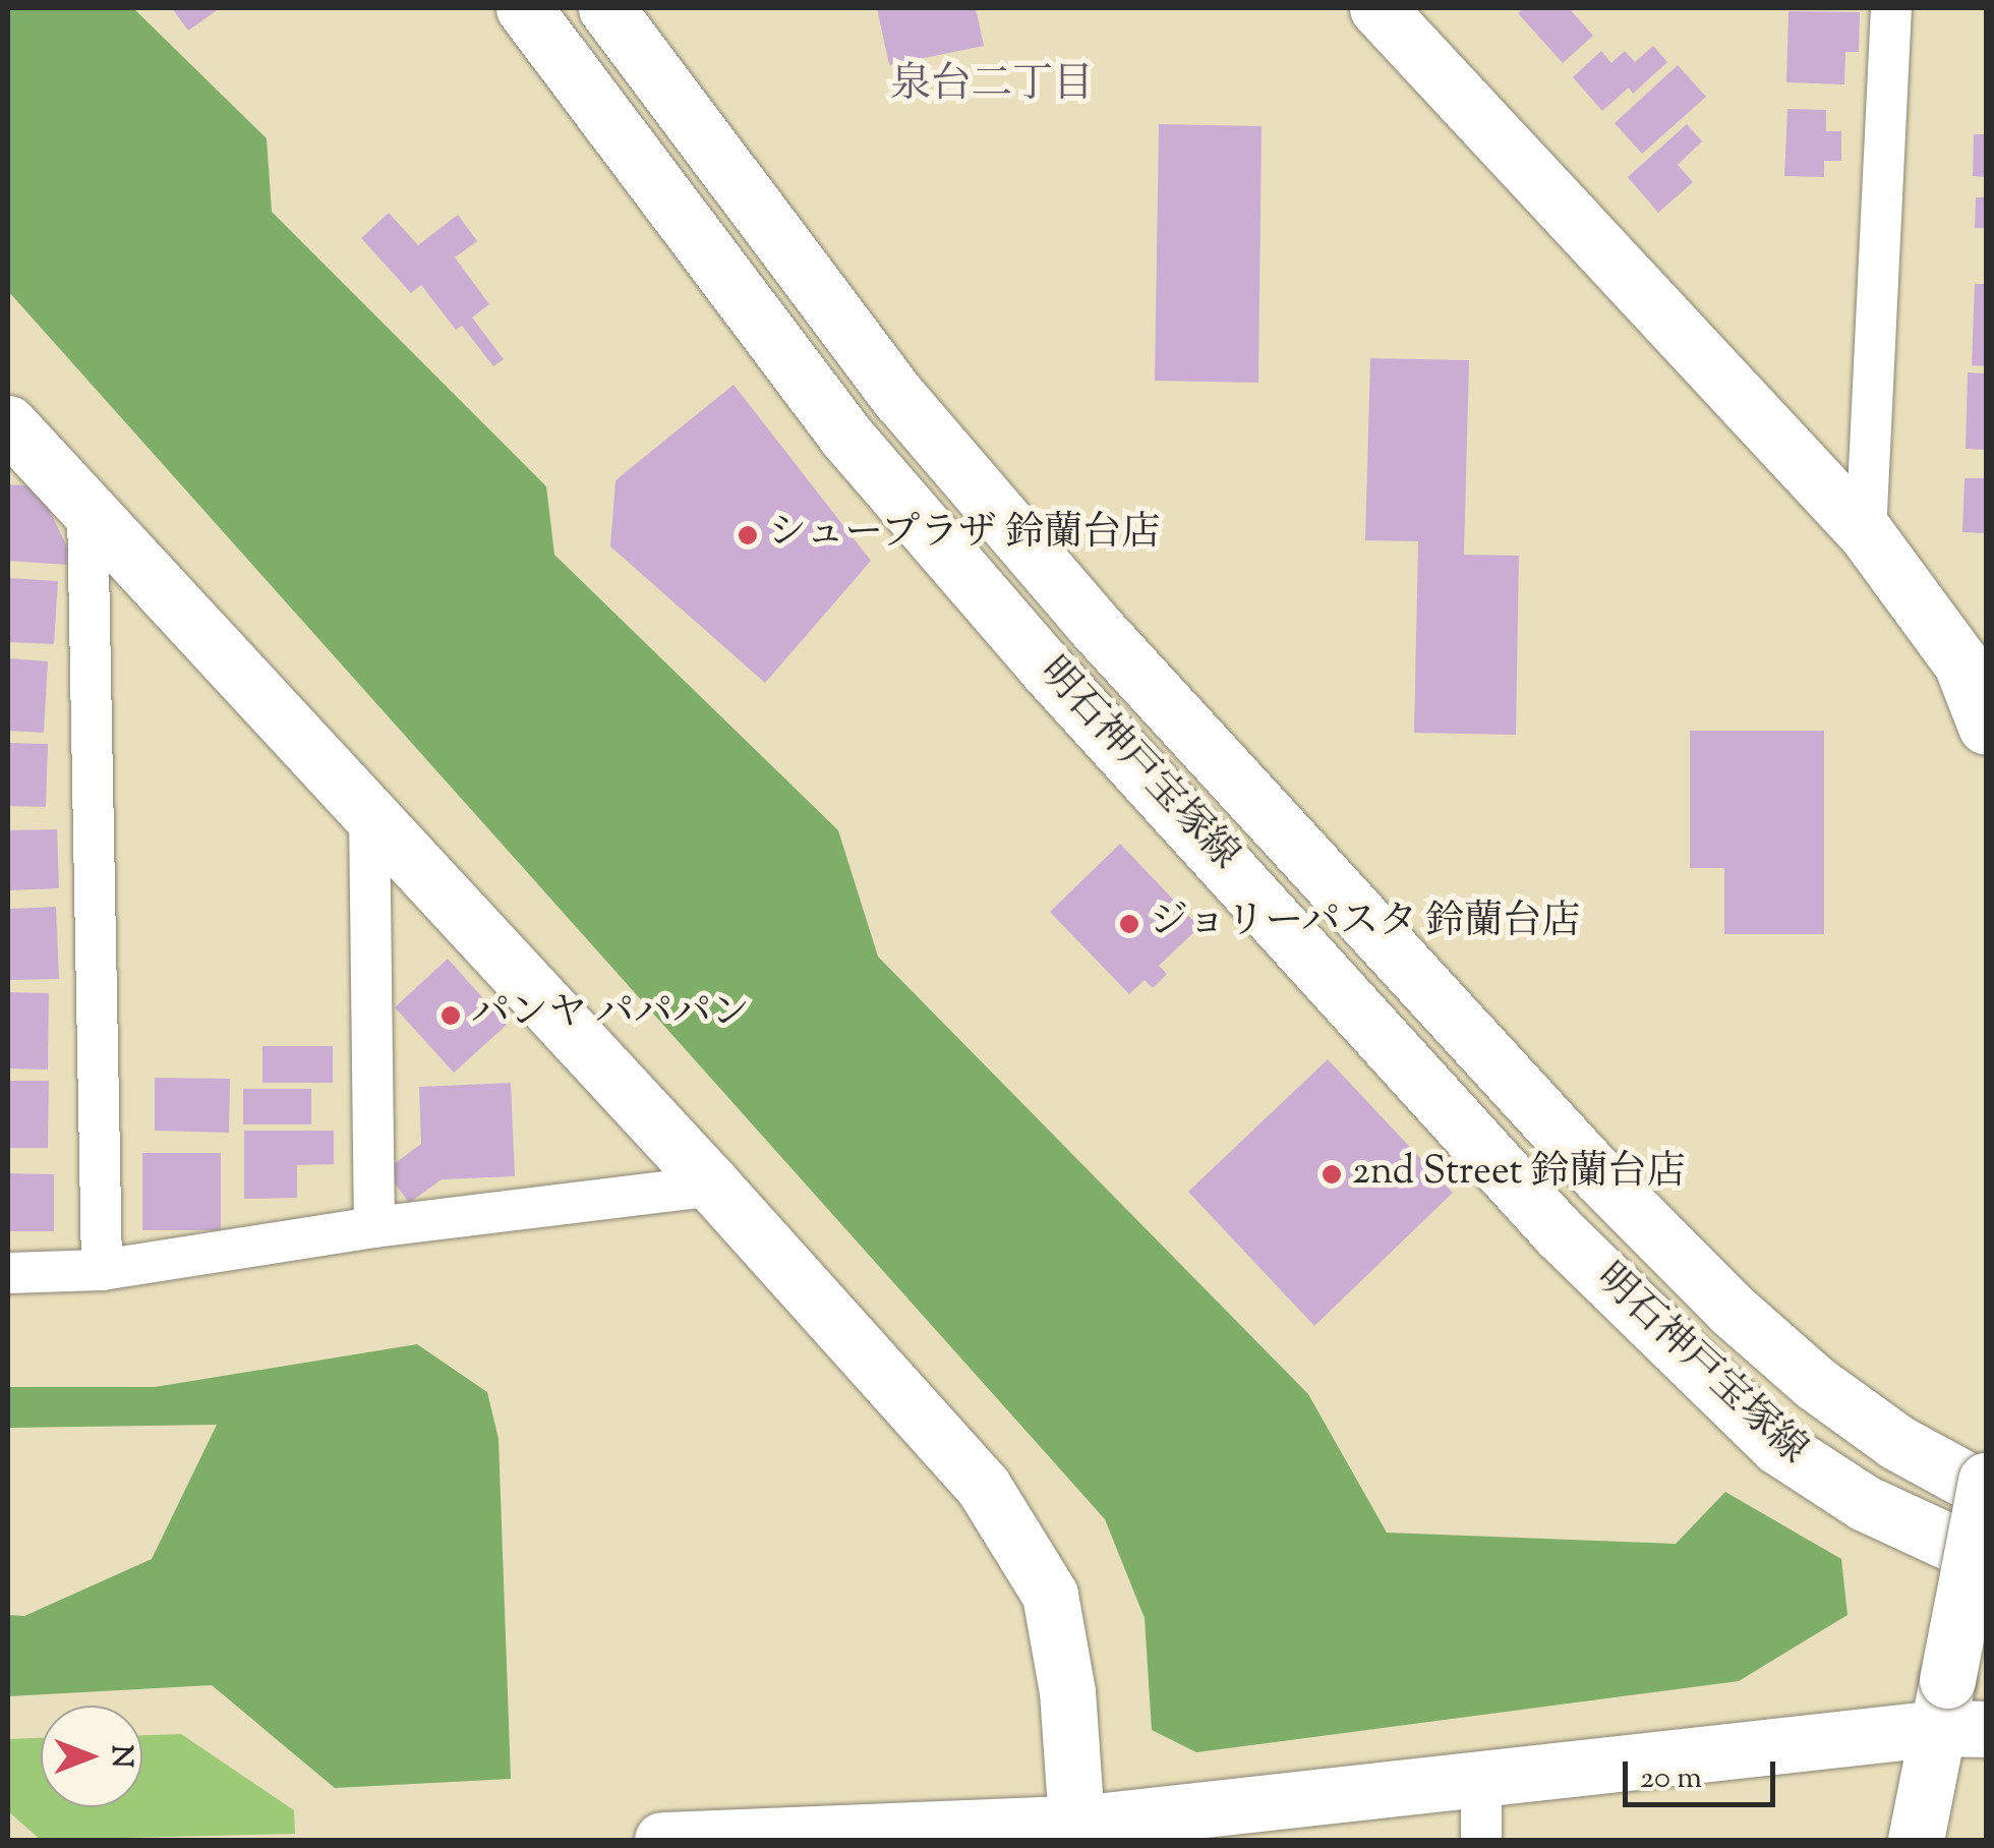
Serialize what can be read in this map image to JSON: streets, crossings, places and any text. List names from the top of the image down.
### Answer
{
  "streets": {
    "main road": ["明石神戸宝塚線"]
  },
  "districts": ["泉台二丁目"],
  "places": [
    "シュープラザ 鈴蘭台店",
    "ジョリーパスタ 鈴蘭台店",
    "パンヤ パパパン",
    "2nd Street 鈴蘭台店"
  ],
  "scale_bar": "20 m",
  "north": "right"
}
